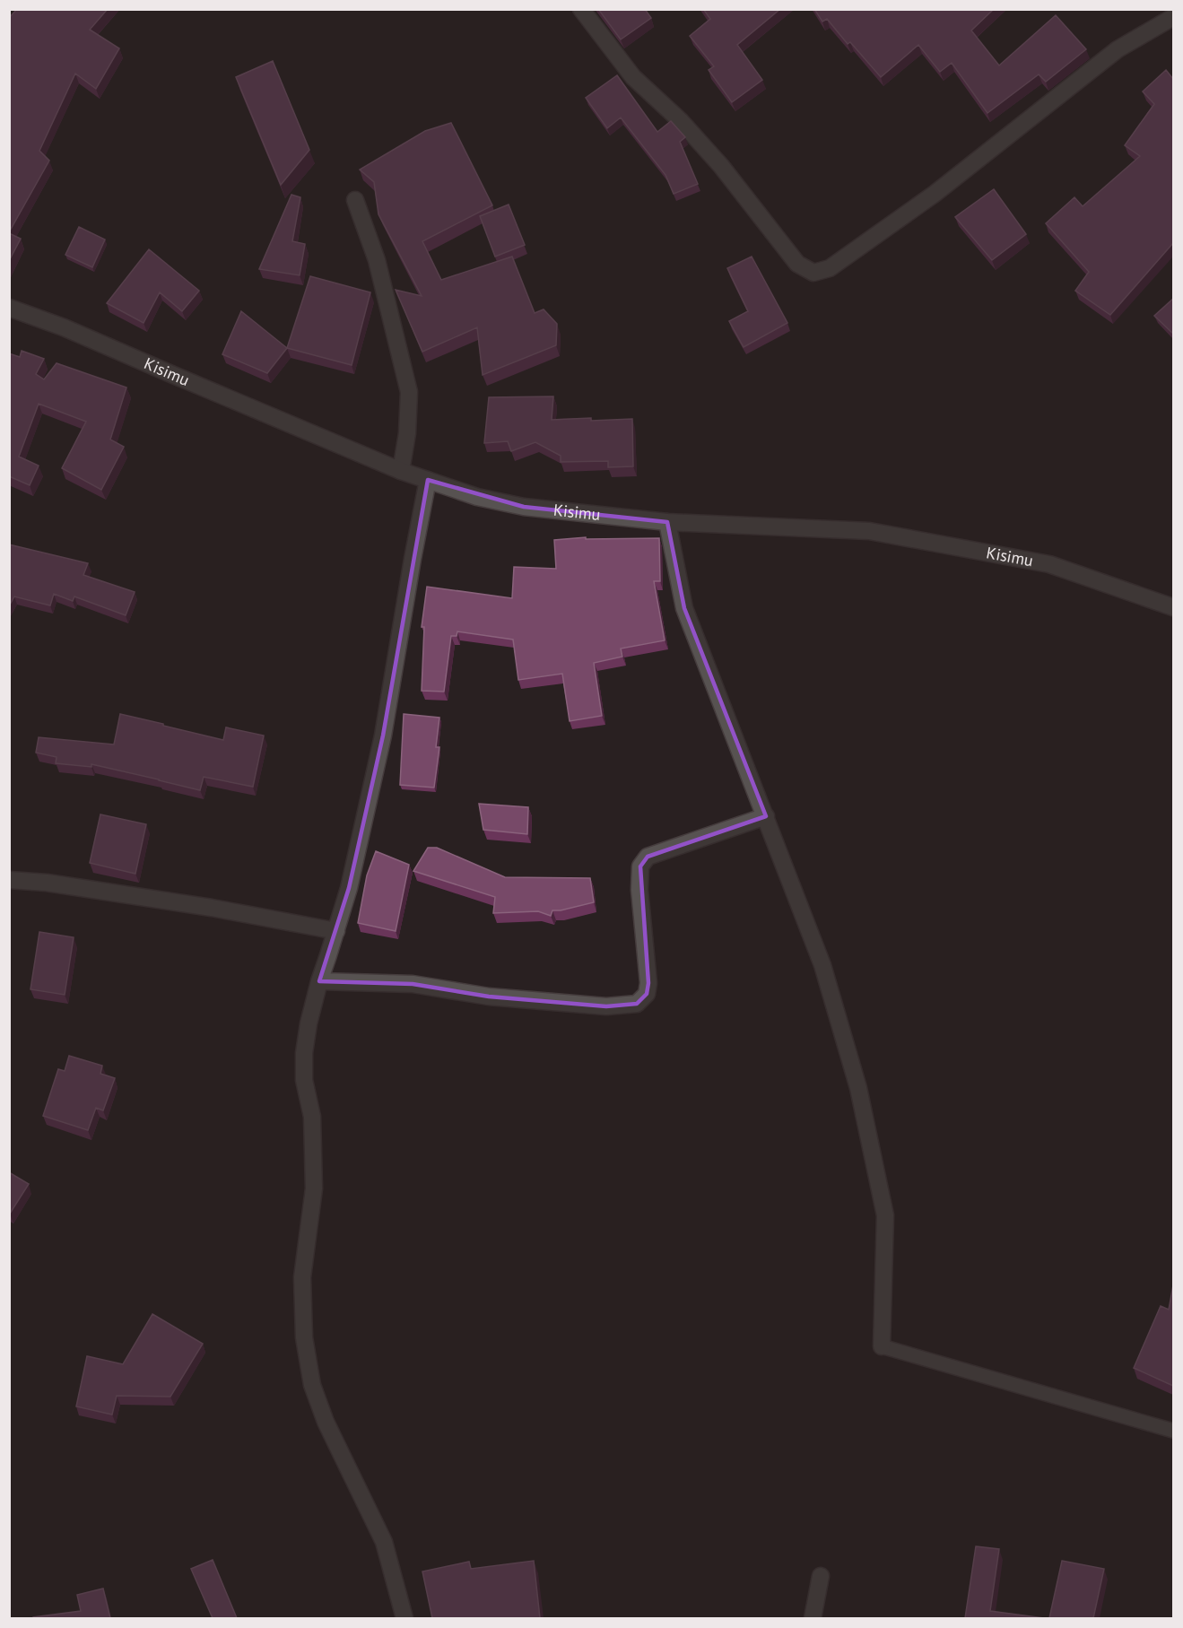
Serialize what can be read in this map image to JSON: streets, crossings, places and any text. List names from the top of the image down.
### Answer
{
  "streets": {
    "street": ["Kisimu"]
  }
}
